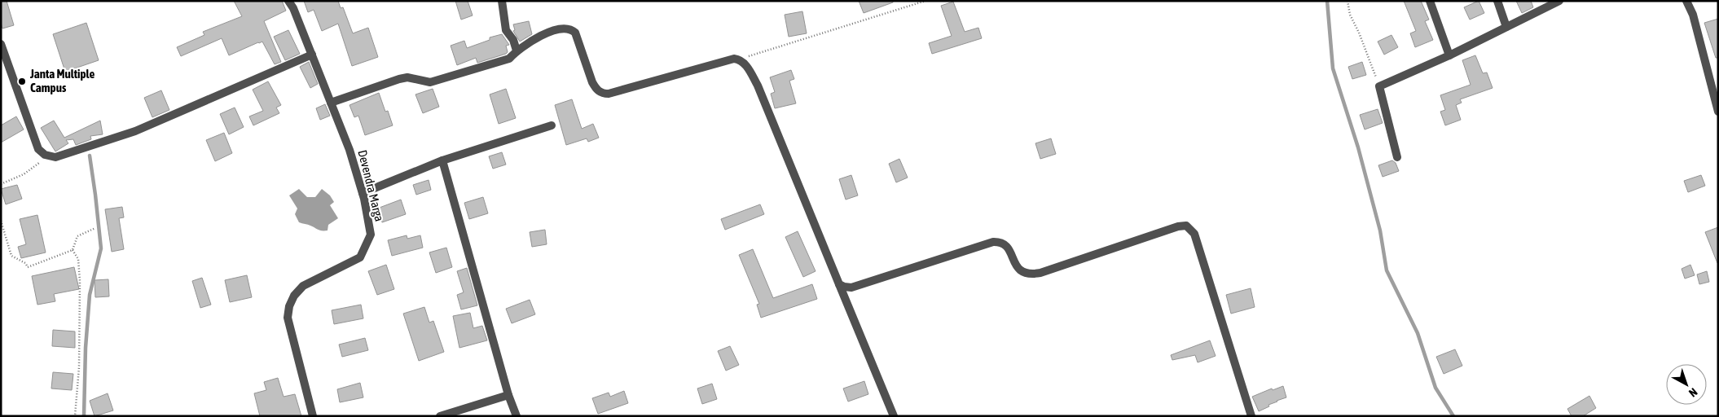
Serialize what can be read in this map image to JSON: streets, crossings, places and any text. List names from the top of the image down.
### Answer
{
  "streets": {
    "street": ["Devendra Marga"]
  },
  "places": ["Janta Multiple Campus"],
  "north": "bottom right"
}
